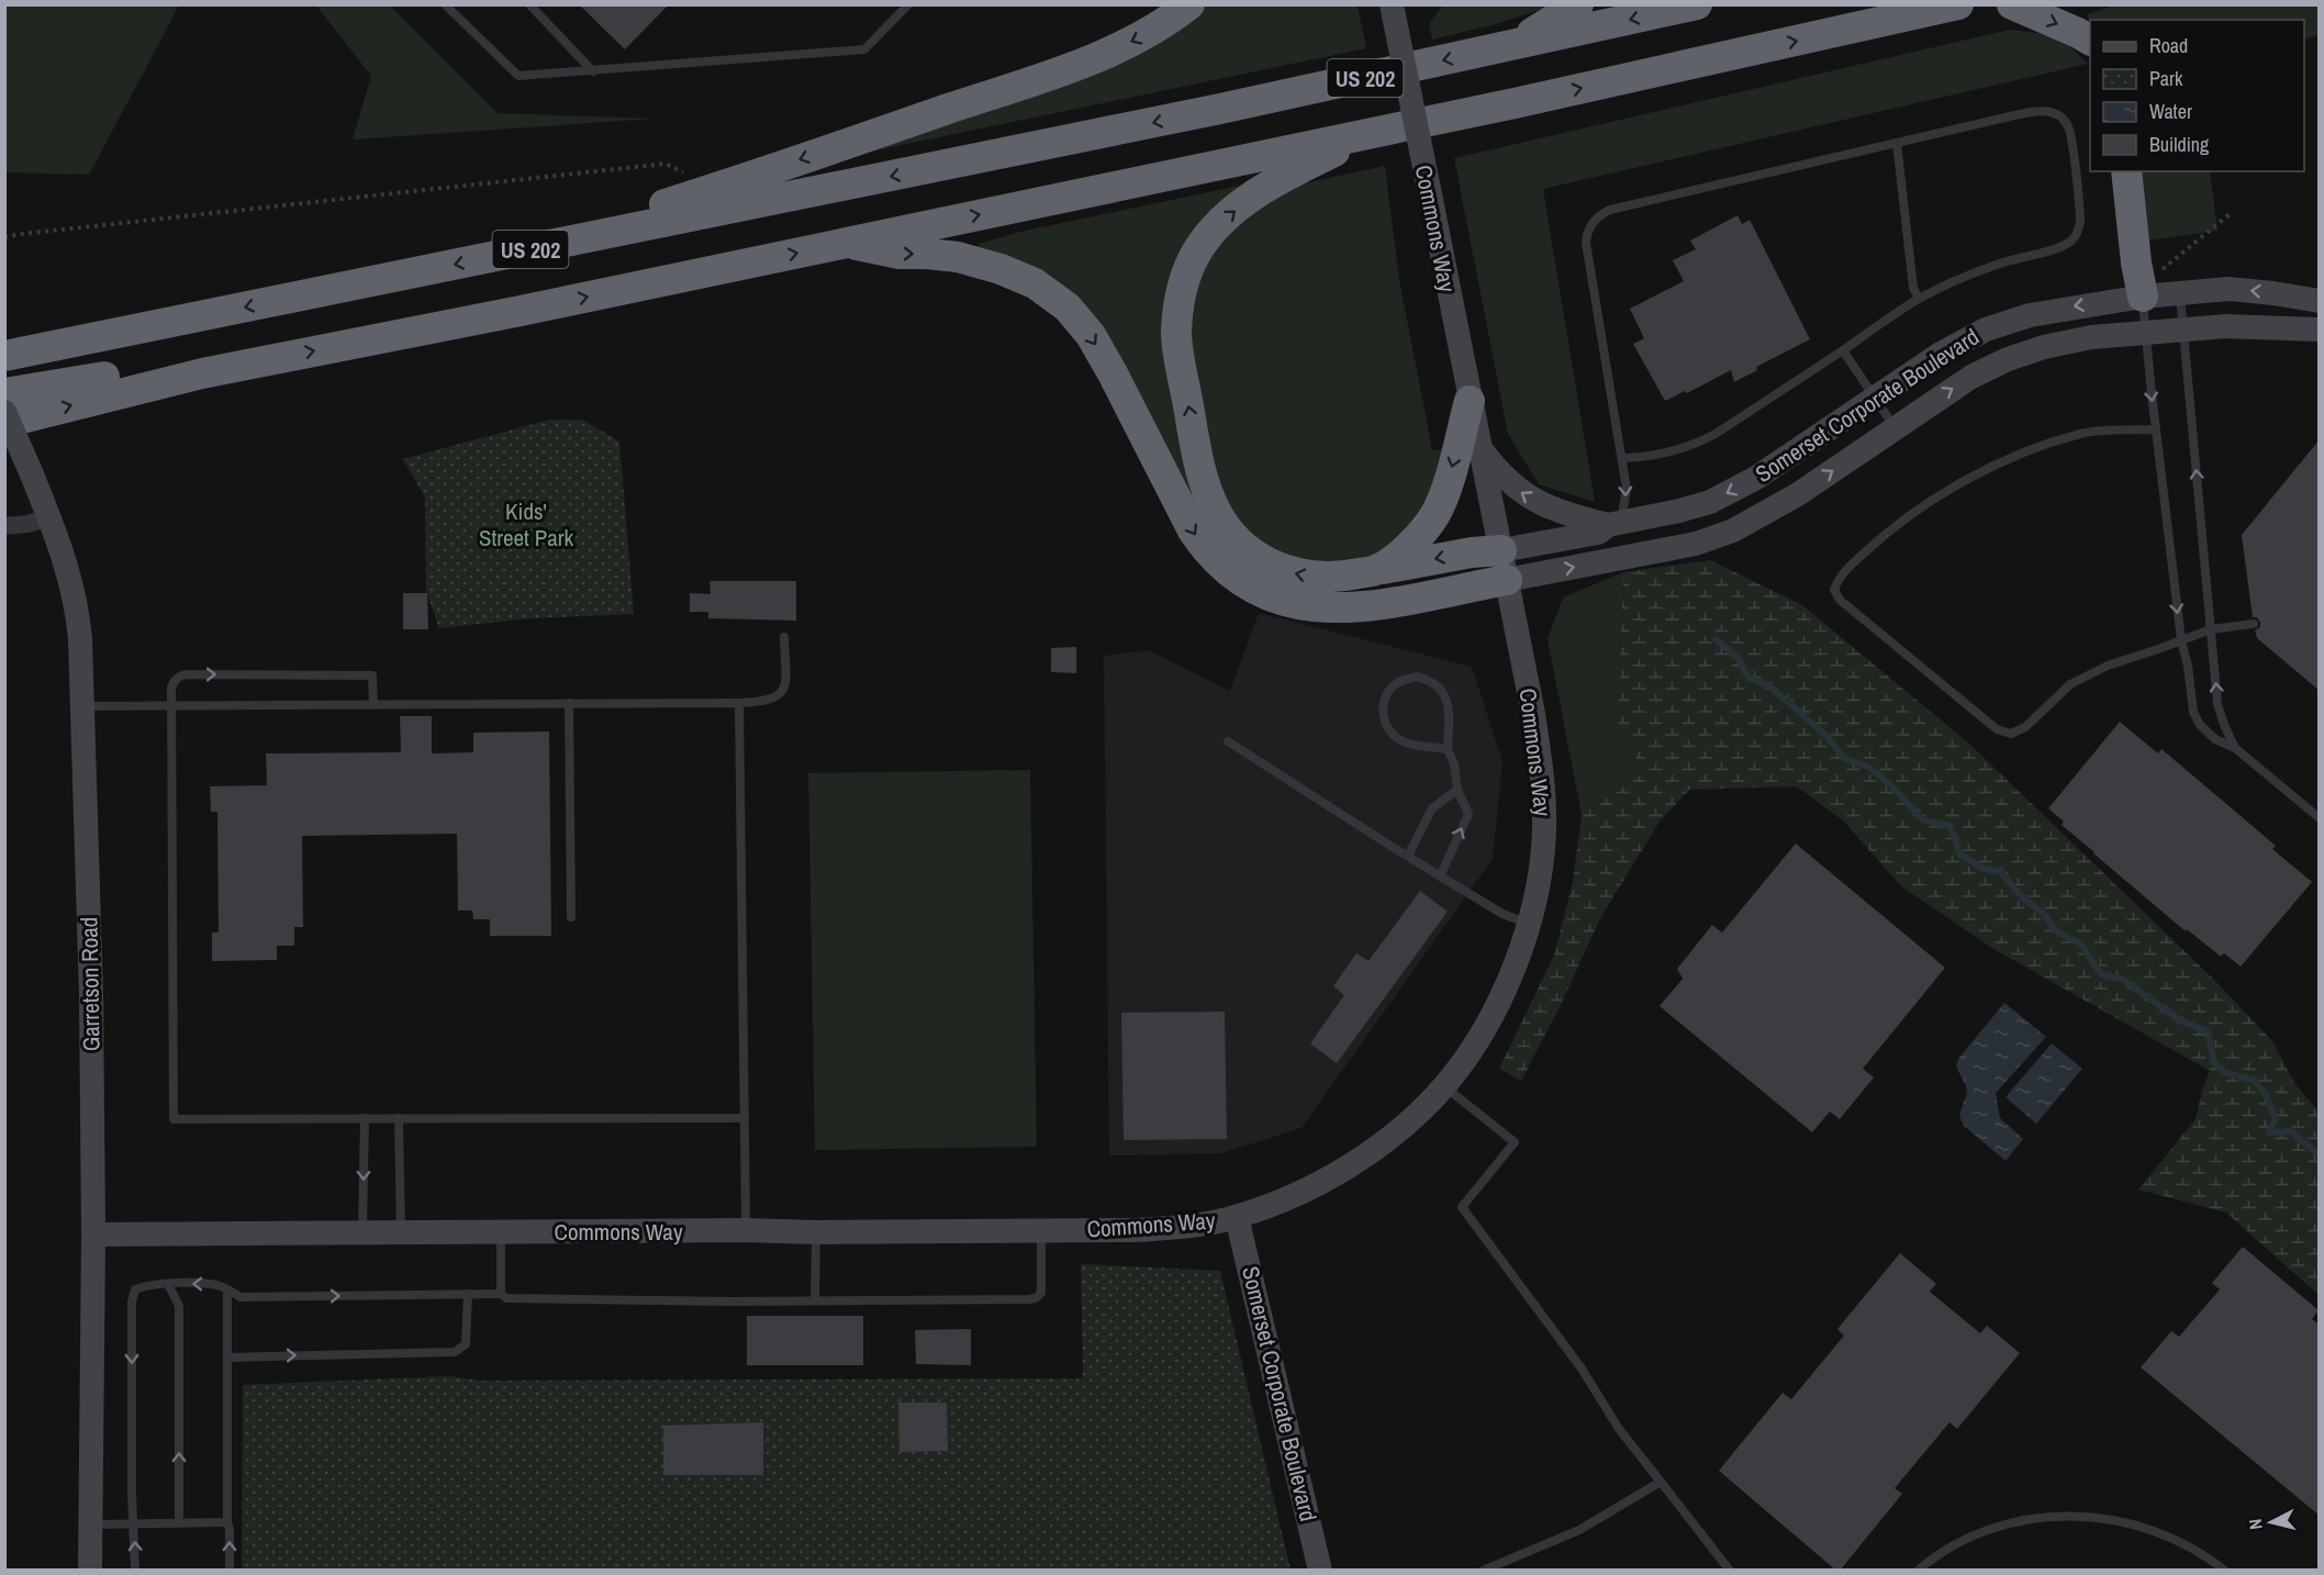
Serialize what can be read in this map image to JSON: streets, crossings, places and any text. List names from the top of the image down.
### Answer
{
  "streets": {
    "highway": ["US 202"],
    "street": ["Commons Way", "Somerset Corporate Boulevard", "Garretson Road"]
  },
  "crossings": [
    ["Commons Way", "Somerset Corporate Boulevard"],
    ["Commons Way", "Garretson Road"]
  ],
  "parks": ["Kids' Street Park"],
  "legend": [
    "Road",
    "Park",
    "Water",
    "Building"
  ],
  "north": "left"
}
